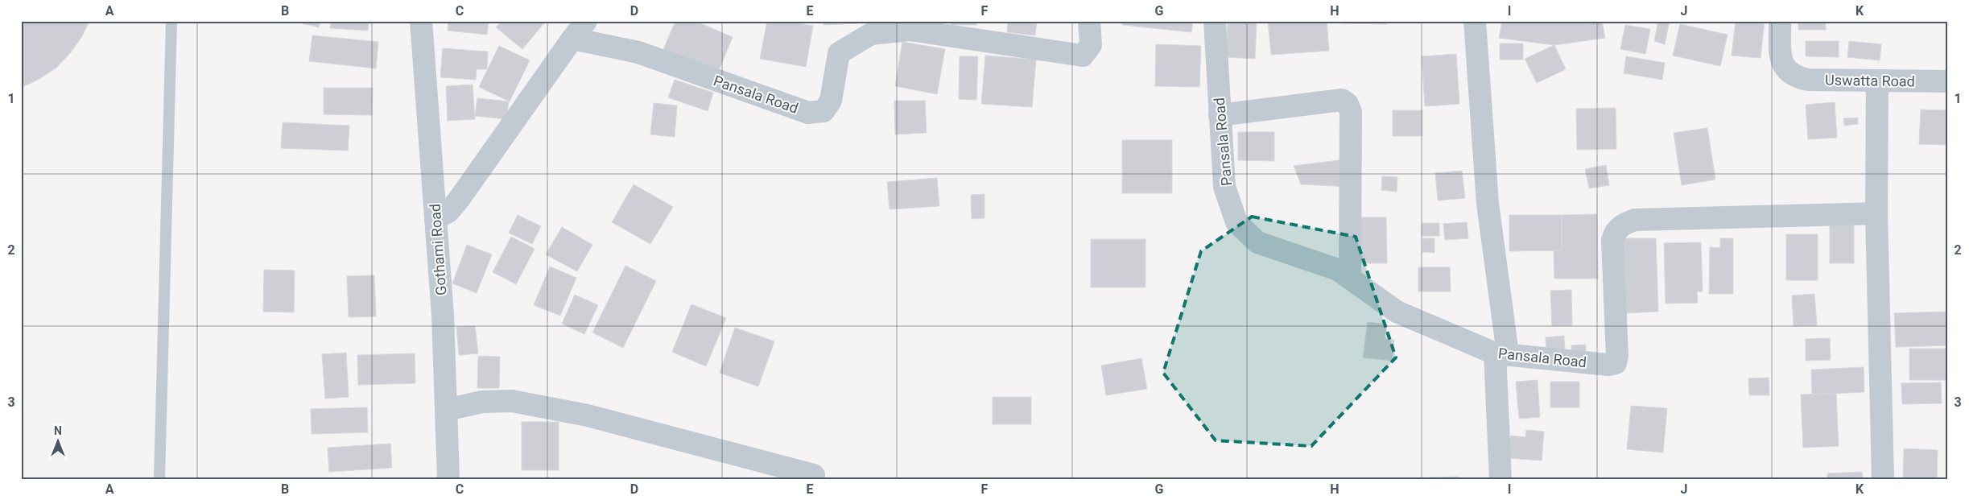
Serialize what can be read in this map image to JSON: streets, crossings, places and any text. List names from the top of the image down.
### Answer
{
  "streets": {
    "street": ["Uswatta Road", "Pansala Road", "Gothami Road"]
  },
  "north": "top",
  "grid": {
    "columns": [
      "A",
      "B",
      "C",
      "D",
      "E",
      "F",
      "G",
      "H",
      "I",
      "J",
      "K"
    ],
    "rows": ["1", "2", "3"]
  }
}
